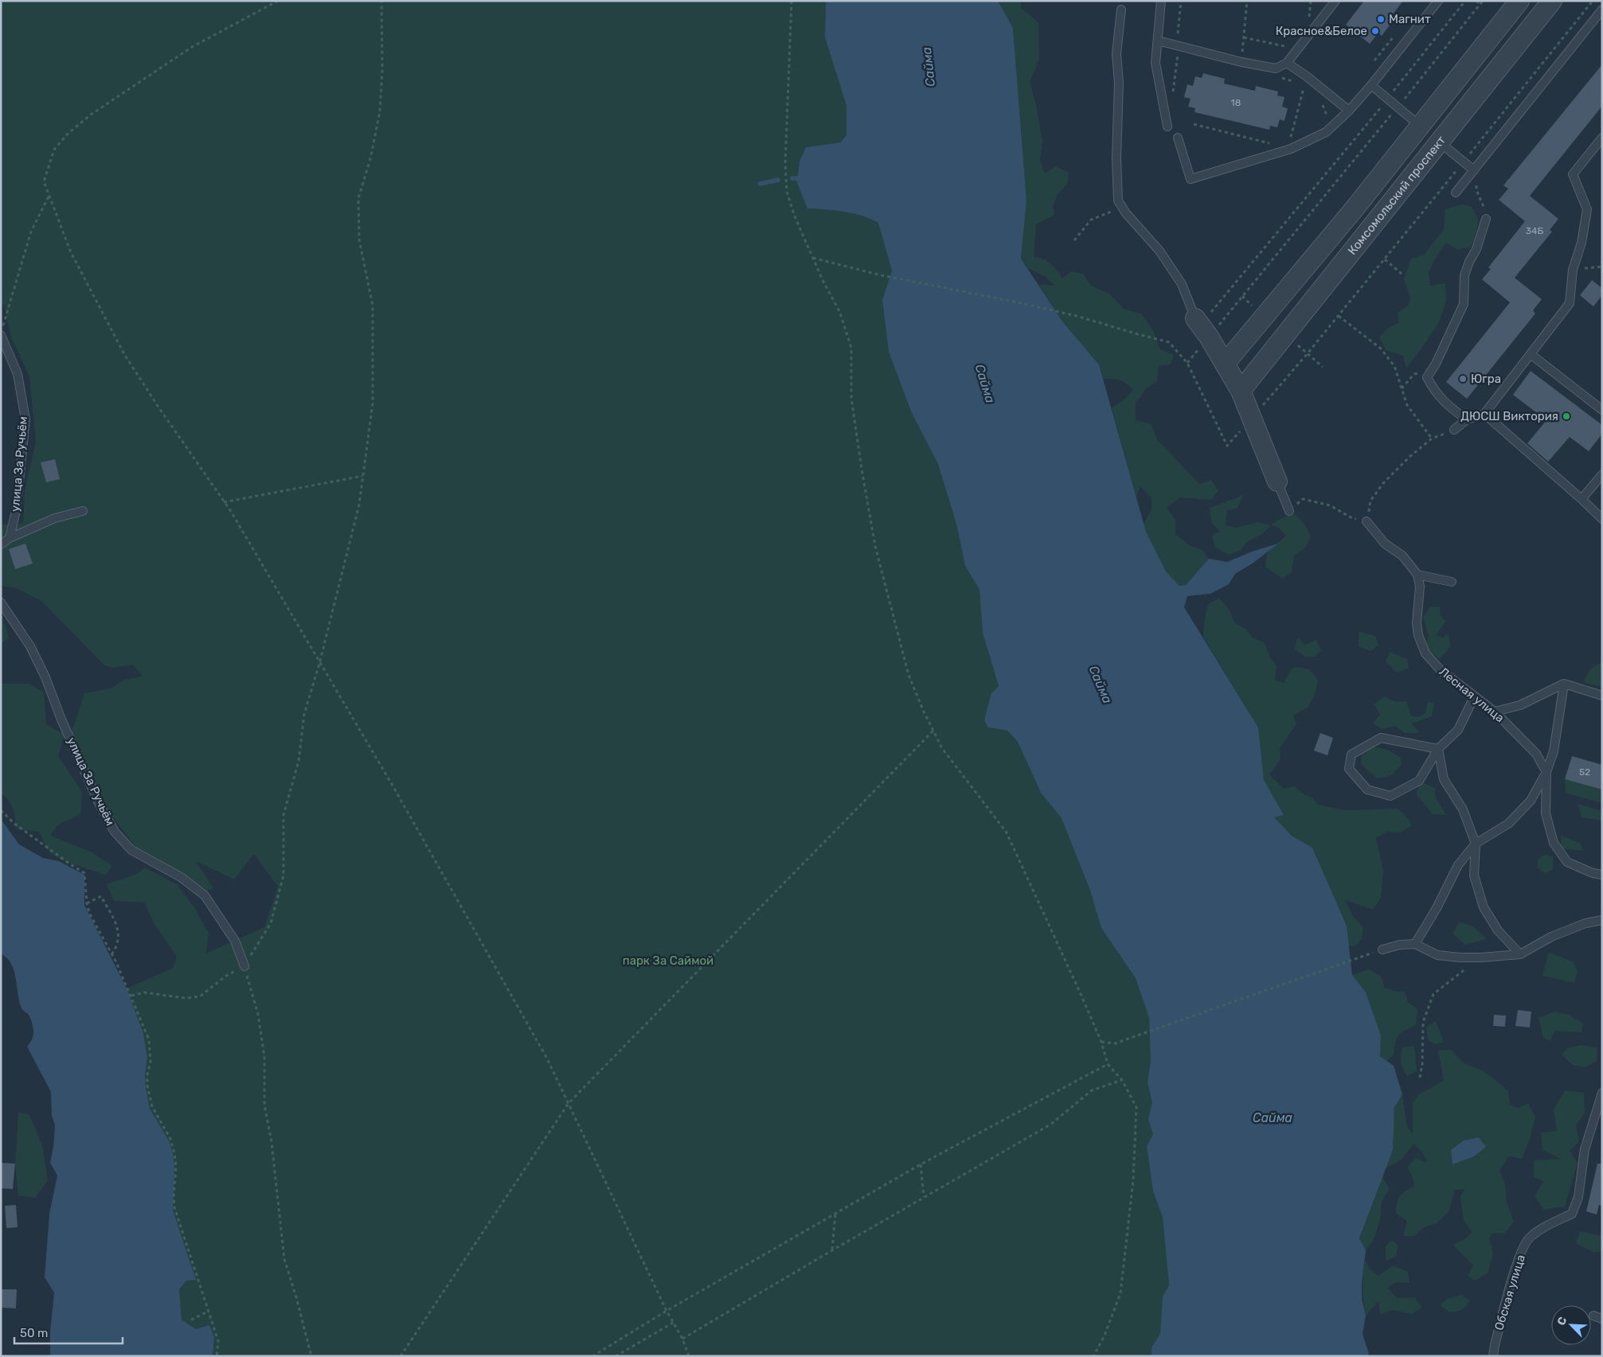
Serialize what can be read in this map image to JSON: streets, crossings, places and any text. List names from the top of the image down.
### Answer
{
  "streets": {
    "street": ["Комсомольский проспект"],
    "lane": ["улица За Ручьём", "Лесная улица", "Обская улица"]
  },
  "water": ["Сайма"],
  "parks": ["парк За Саймой"],
  "places": [
    "Магнит",
    "Красное&Белое",
    "Югра",
    "ДЮСШ Виктория"
  ],
  "house_numbers": ["18", "34Б", "52"],
  "scale_bar": "50 m",
  "north": "top left"
}
